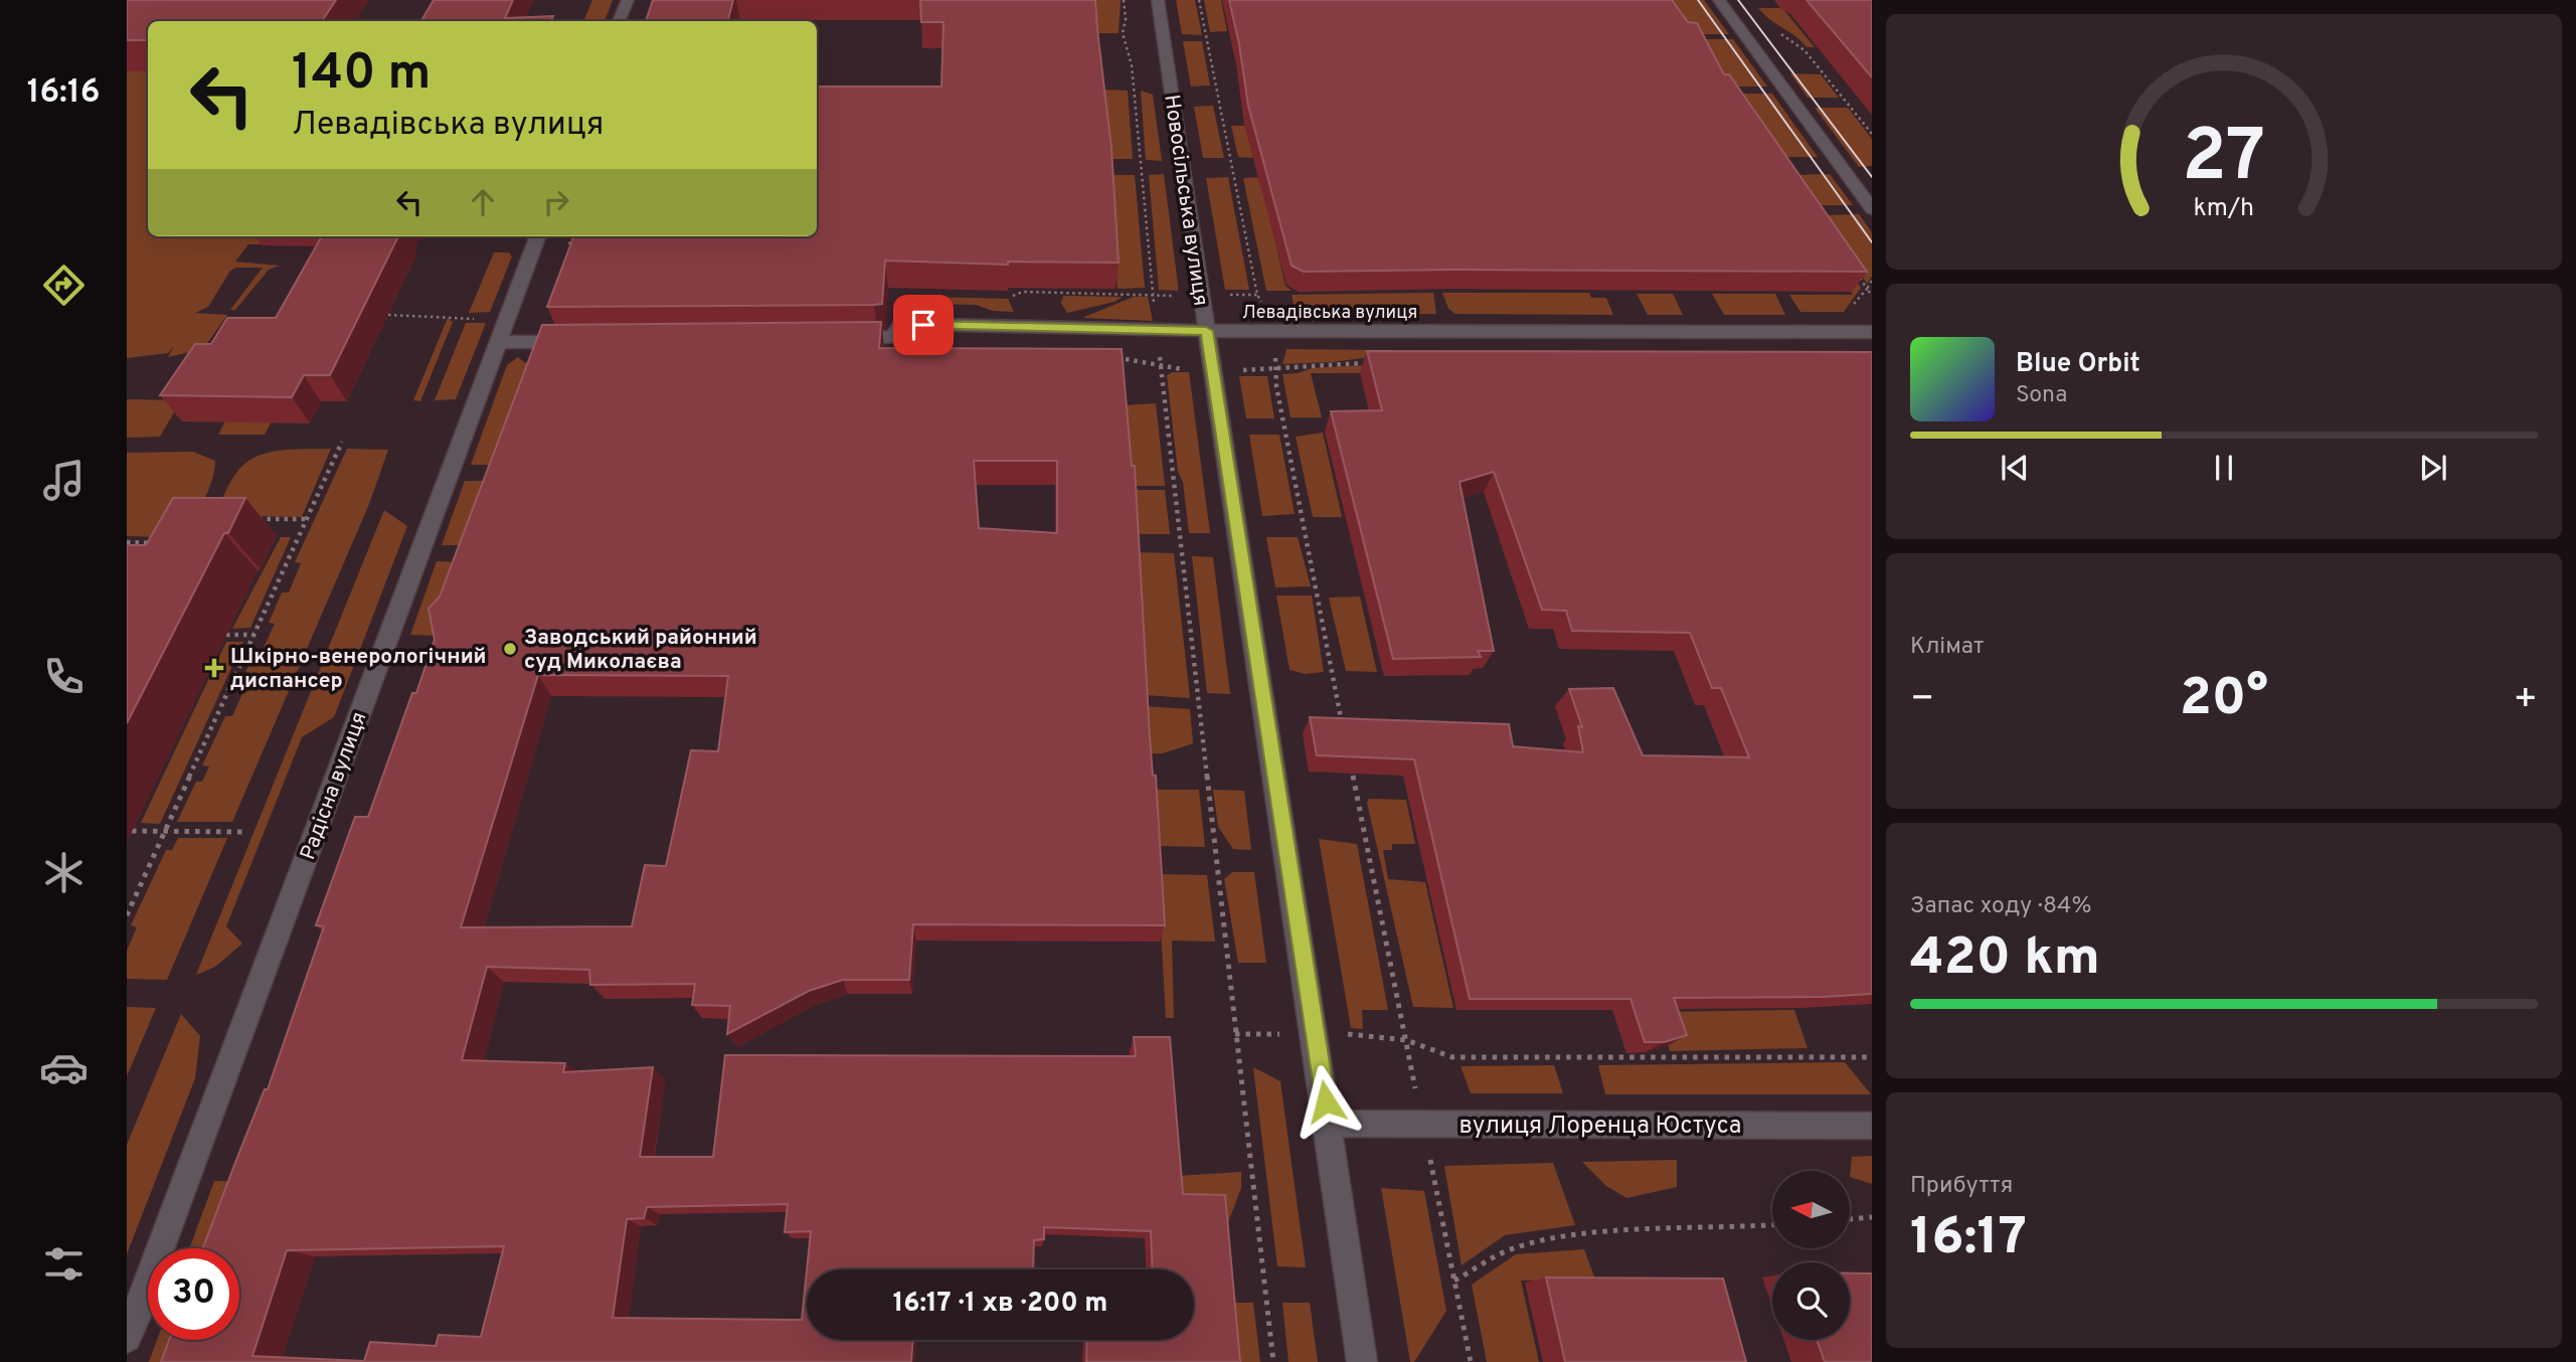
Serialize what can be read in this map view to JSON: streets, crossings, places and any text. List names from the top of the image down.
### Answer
{
  "streets": {
    "street": [
      "Новосільська вулиця",
      "Левадівська вулиця",
      "Радісна вулиця",
      "вулиця Лоренца Юстуса"
    ]
  },
  "crossings": [
    ["Новосільська вулиця", "Левадівська вулиця"],
    ["Новосільська вулиця", "вулиця Лоренца Юстуса"]
  ],
  "places": {
    "other": ["Заводський районний суд Миколаєва"],
    "health": ["Шкірно-венерологічний диспансер"]
  },
  "north": "left",
  "page": {
    "tabs": "16:16",
    "turn": ["140 m", "Левадівська вулиця"],
    "song": ["Blue Orbit", "Sona"],
    "tile": [
      "Клімат",
      ["Запас ходу · 84%", "420 km"],
      ["Прибуття", "16:17"]
    ],
    "heat": ["−", "20°", "+"],
    "limit": "30",
    "trip": "16:17 · 1 хв · 200 m",
    "gauge": ["27", "km/h"]
  }
}
